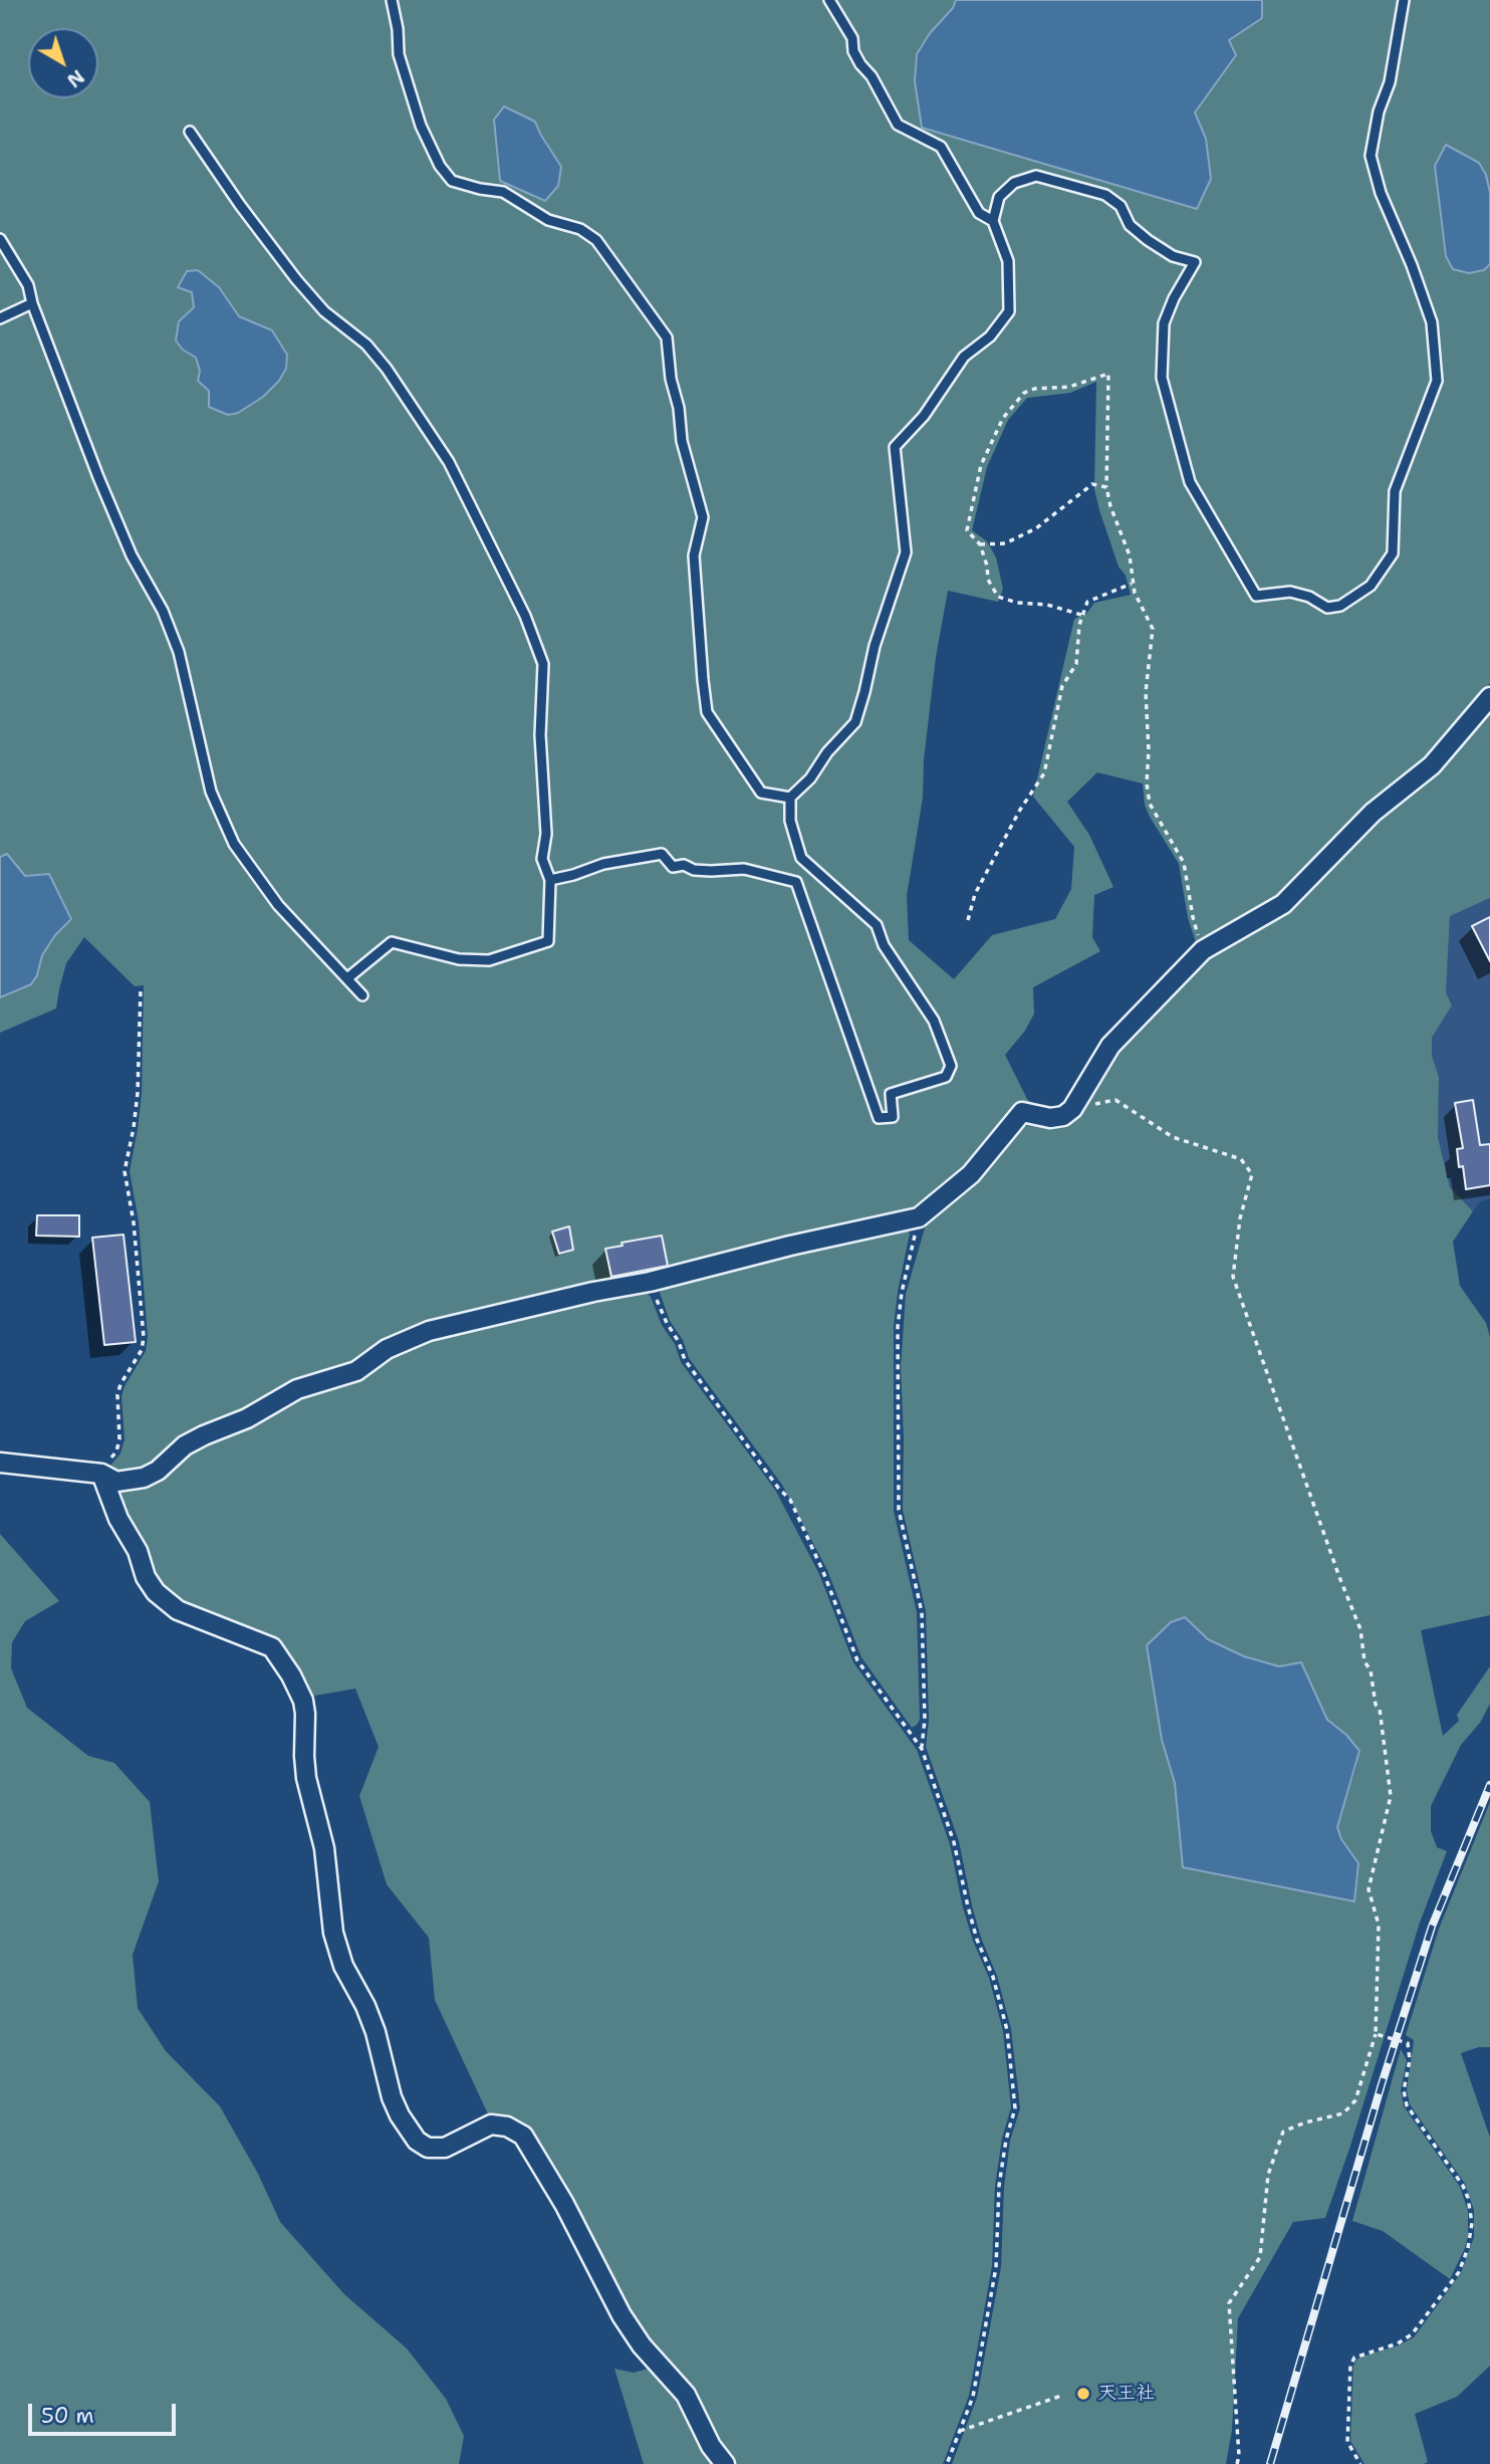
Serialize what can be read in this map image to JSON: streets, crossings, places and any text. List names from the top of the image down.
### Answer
{
  "places": ["天王社"],
  "scale_bar": "50 m",
  "north": "bottom right"
}
